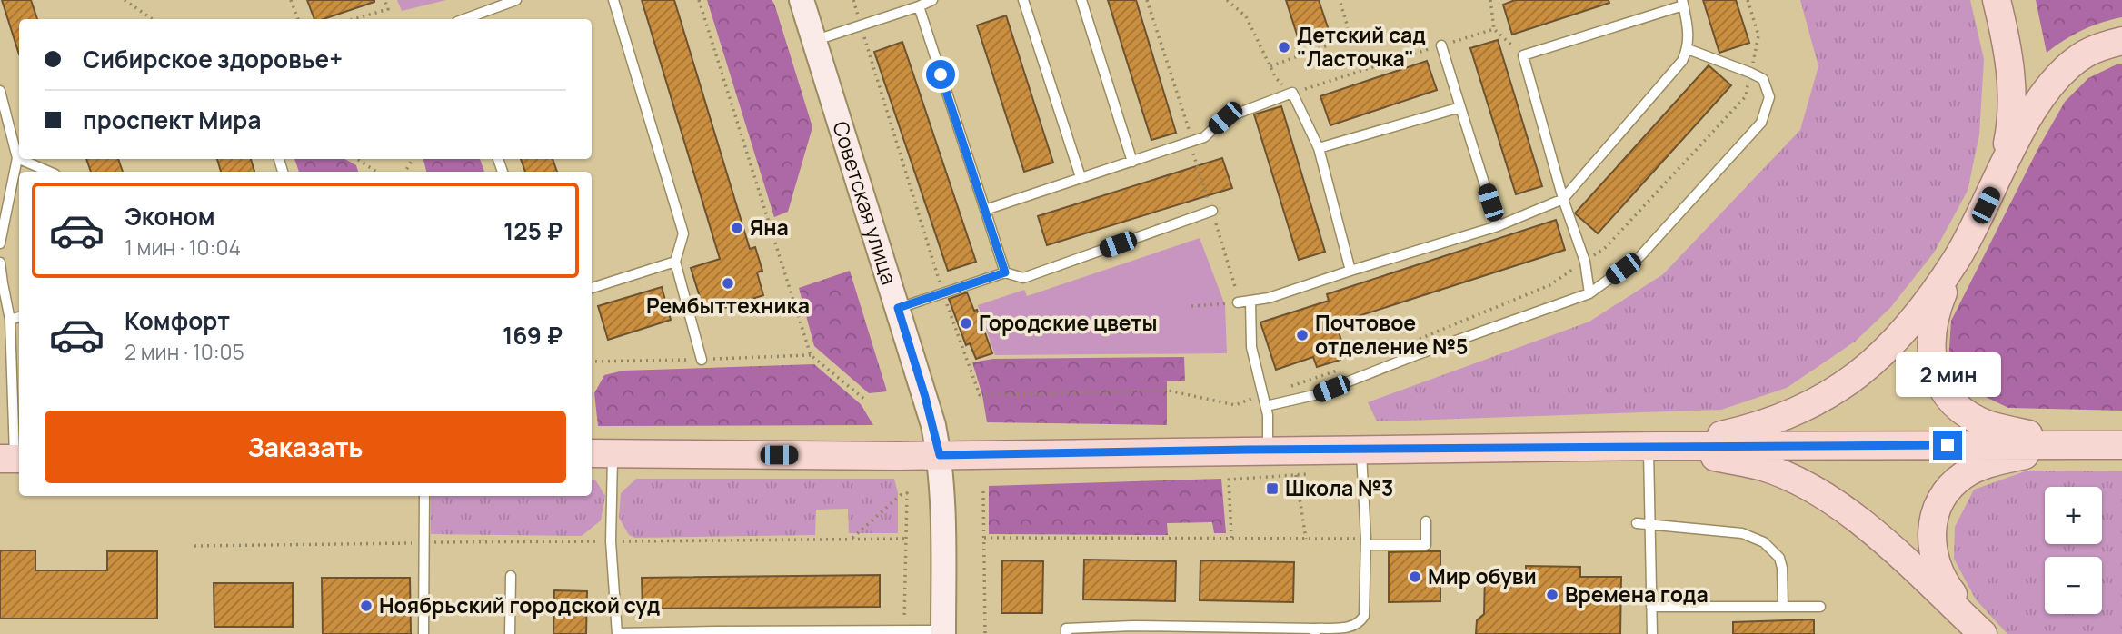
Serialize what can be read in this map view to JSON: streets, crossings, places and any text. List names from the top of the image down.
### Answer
{
  "streets": {
    "main road": ["Советская улица"]
  },
  "places": {
    "other": [
      "Детский сад \"Ласточка\"",
      "Яна",
      "Рембыттехника",
      "Городские цветы",
      "Почтовое отделение №5",
      "Мир обуви",
      "Времена года",
      "Ноябрьский городской суд"
    ],
    "transit": ["Школа №3"]
  },
  "page": {
    "banner": ["Сибирское здоровье+", "проспект Мира"],
    "list": [
      {
        "name": "Эконом",
        "note": "1 мин · 10:04",
        "value": "125 ₽"
      },
      {
        "name": "Комфорт",
        "note": "2 мин · 10:05",
        "value": "169 ₽"
      }
    ],
    "bubble": "2 мин",
    "buttons": "Заказать",
    "map_buttons": ["+", "−"]
  }
}
